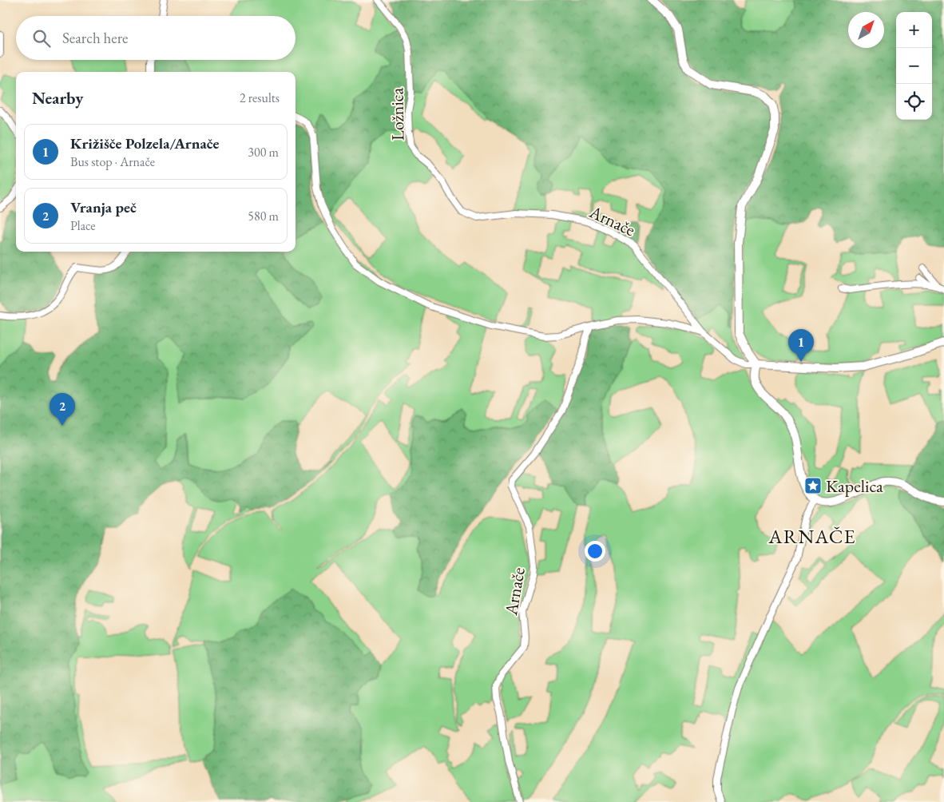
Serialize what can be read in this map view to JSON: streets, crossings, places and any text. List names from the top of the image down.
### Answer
{
  "streets": {
    "street": ["Ložnica", "Arnače"]
  },
  "crossings": [
    ["Ložnica", "Arnače"]
  ],
  "districts": ["ARNAČE"],
  "places": {
    "place": ["Kapelica"]
  },
  "north": "top right",
  "page": {
    "map_buttons": ["+", "−"],
    "search": "Search here",
    "heading": ["Nearby", "2 results"],
    "list": [
      {
        "mark": "1",
        "name": "Križišče Polzela/Arnače",
        "note": "Bus stop · Arnače",
        "value": "300 m"
      },
      {
        "mark": "2",
        "name": "Vranja peč",
        "note": "Place",
        "value": "580 m"
      }
    ],
    "pins": ["1", "2"]
  }
}
